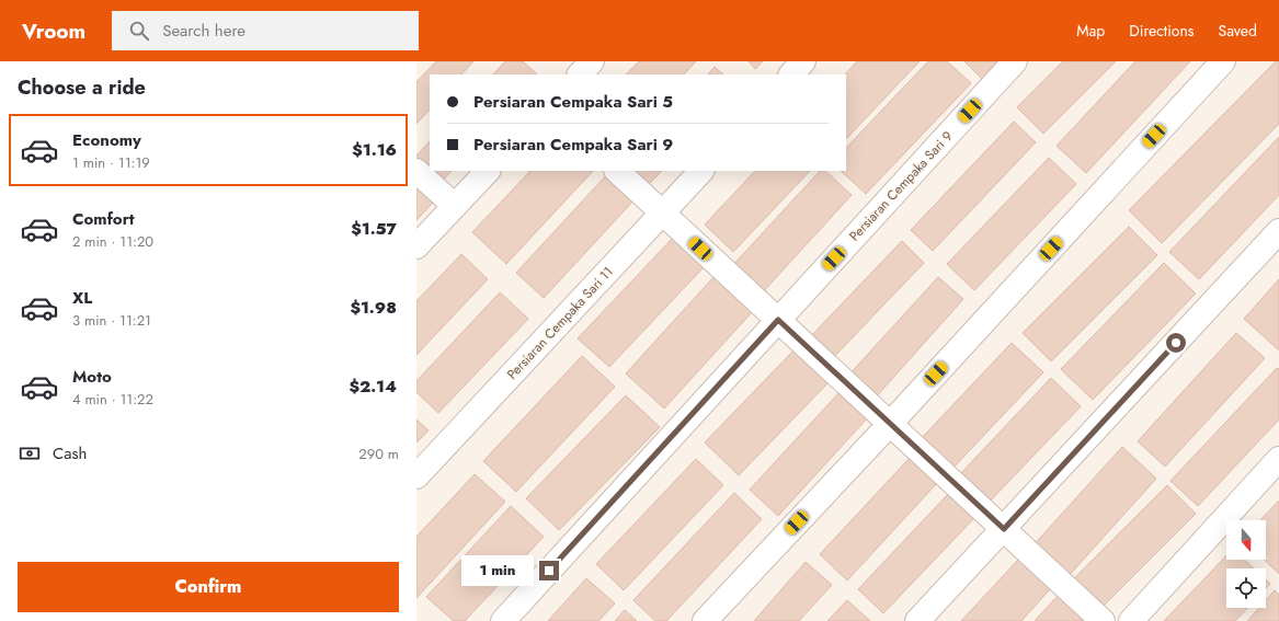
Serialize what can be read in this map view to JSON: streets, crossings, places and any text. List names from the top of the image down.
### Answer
{
  "streets": {
    "street": ["Persiaran Cempaka Sari 9", "Persiaran Cempaka Sari 11"]
  },
  "north": "bottom",
  "page": {
    "header": "Vroom",
    "search": "Search here",
    "nav": ["Map", "Directions", "Saved"],
    "heading": "Choose a ride",
    "banner": ["Persiaran Cempaka Sari 5", "Persiaran Cempaka Sari 9"],
    "list": [
      {
        "name": "Economy",
        "note": "1 min · 11:19",
        "value": "$1.16"
      },
      {
        "name": "Comfort",
        "note": "2 min · 11:20",
        "value": "$1.57"
      },
      {
        "name": "XL",
        "note": "3 min · 11:21",
        "value": "$1.98"
      },
      {
        "name": "Moto",
        "note": "4 min · 11:22",
        "value": "$2.14"
      }
    ],
    "pay": ["Cash", "290 m"],
    "buttons": "Confirm",
    "bubble": "1 min"
  }
}
